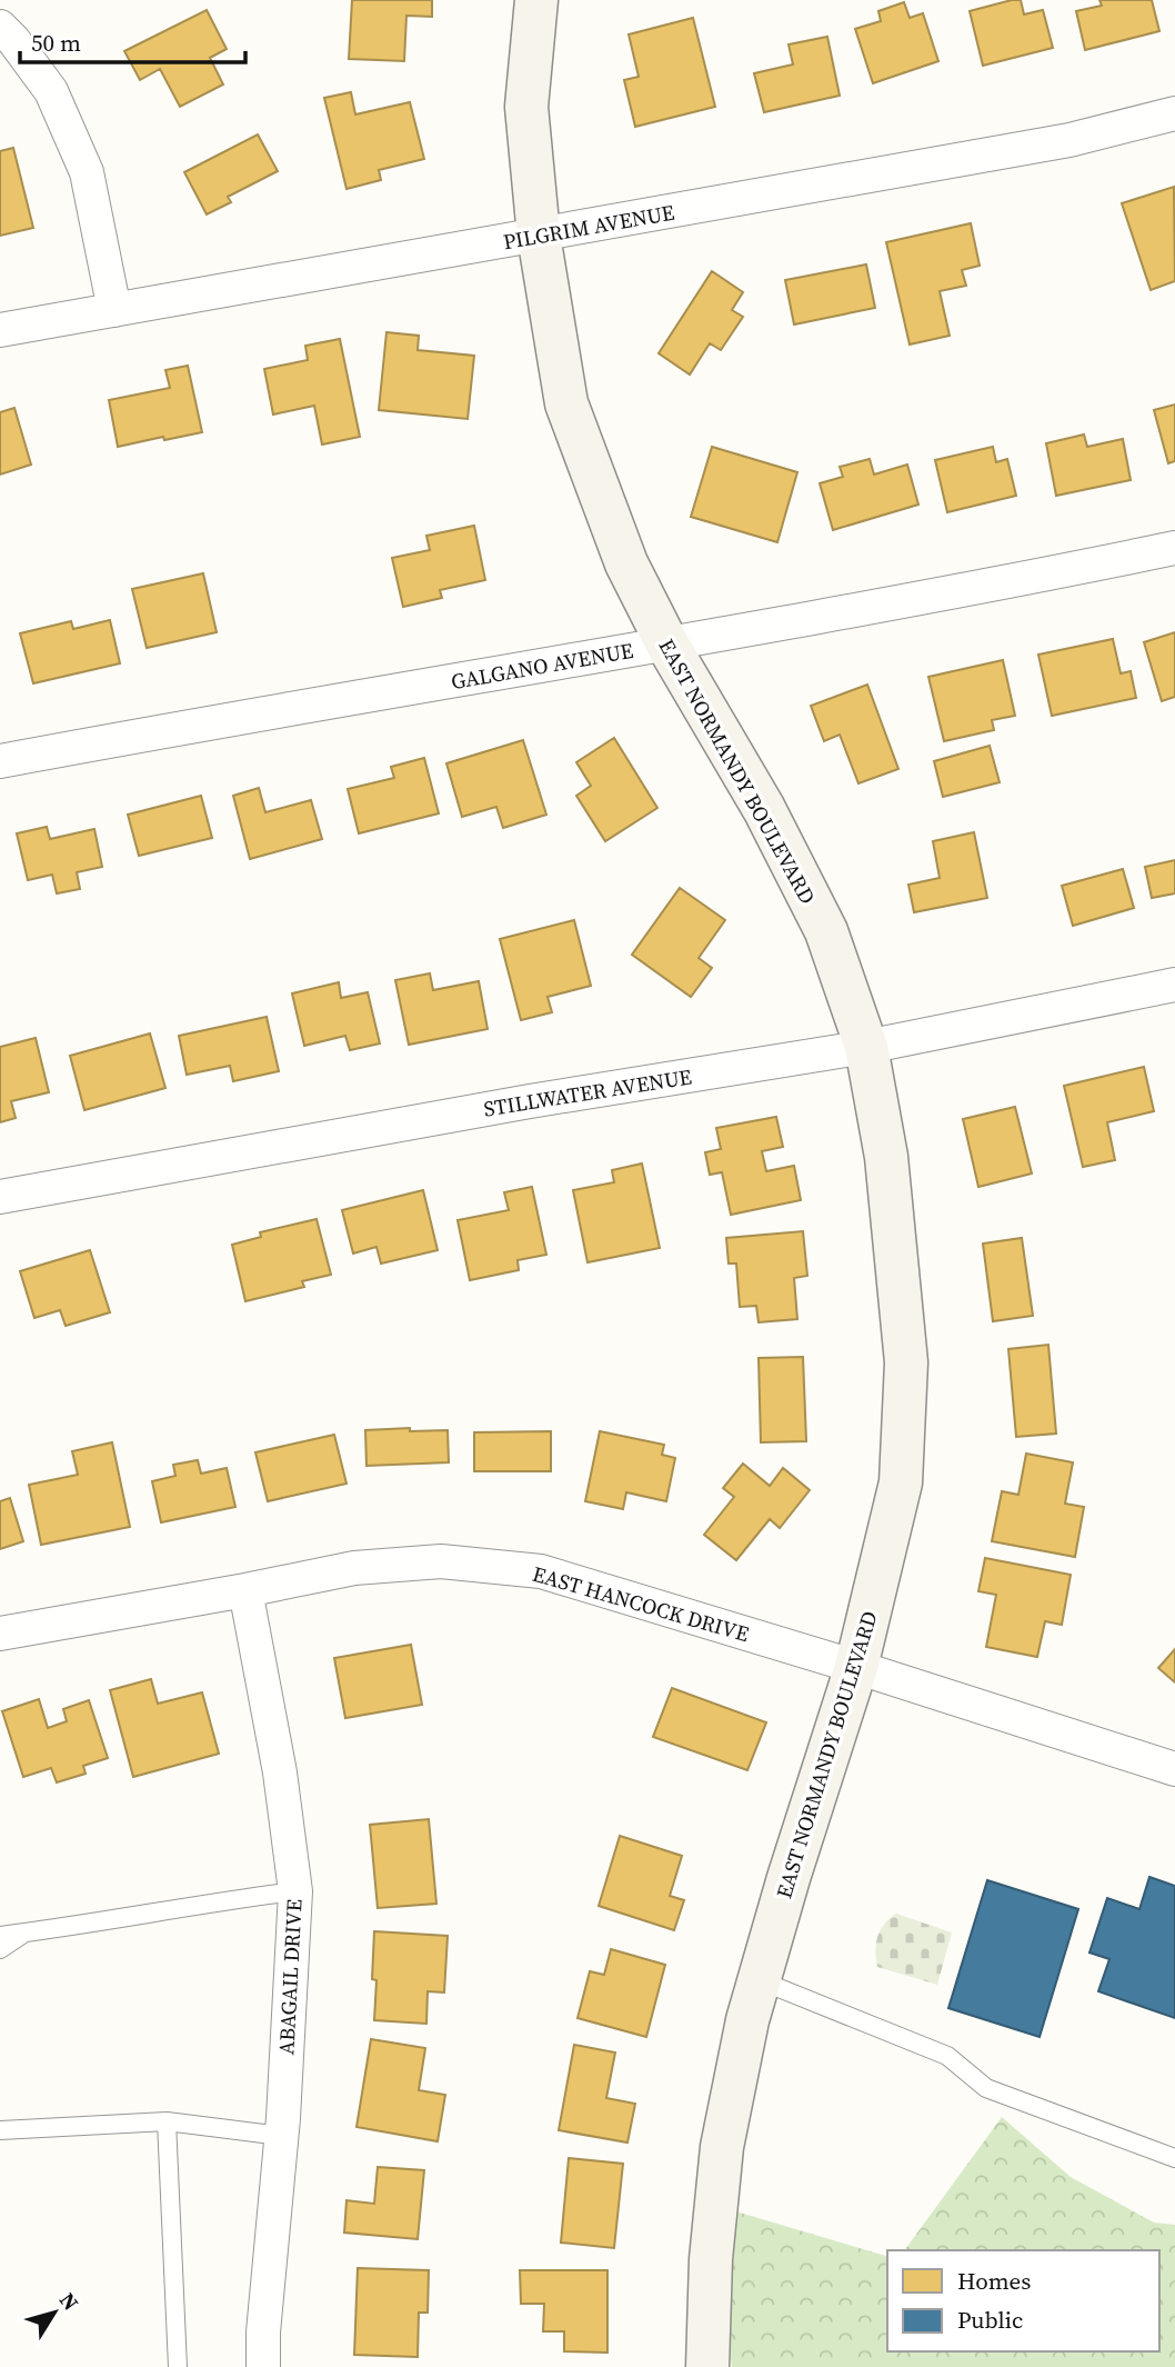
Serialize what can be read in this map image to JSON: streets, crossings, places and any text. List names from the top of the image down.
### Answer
{
  "streets": {
    "street": [
      "PILGRIM AVENUE",
      "GALGANO AVENUE",
      "EAST NORMANDY BOULEVARD",
      "STILLWATER AVENUE",
      "EAST HANCOCK DRIVE",
      "ABAGAIL DRIVE"
    ]
  },
  "crossings": [
    ["PILGRIM AVENUE", "EAST NORMANDY BOULEVARD"],
    ["GALGANO AVENUE", "EAST NORMANDY BOULEVARD"],
    ["EAST NORMANDY BOULEVARD", "STILLWATER AVENUE"],
    ["EAST NORMANDY BOULEVARD", "EAST HANCOCK DRIVE"],
    ["EAST HANCOCK DRIVE", "ABAGAIL DRIVE"]
  ],
  "legend": ["Homes", "Public"],
  "scale_bar": "50 m",
  "north": "top right"
}
